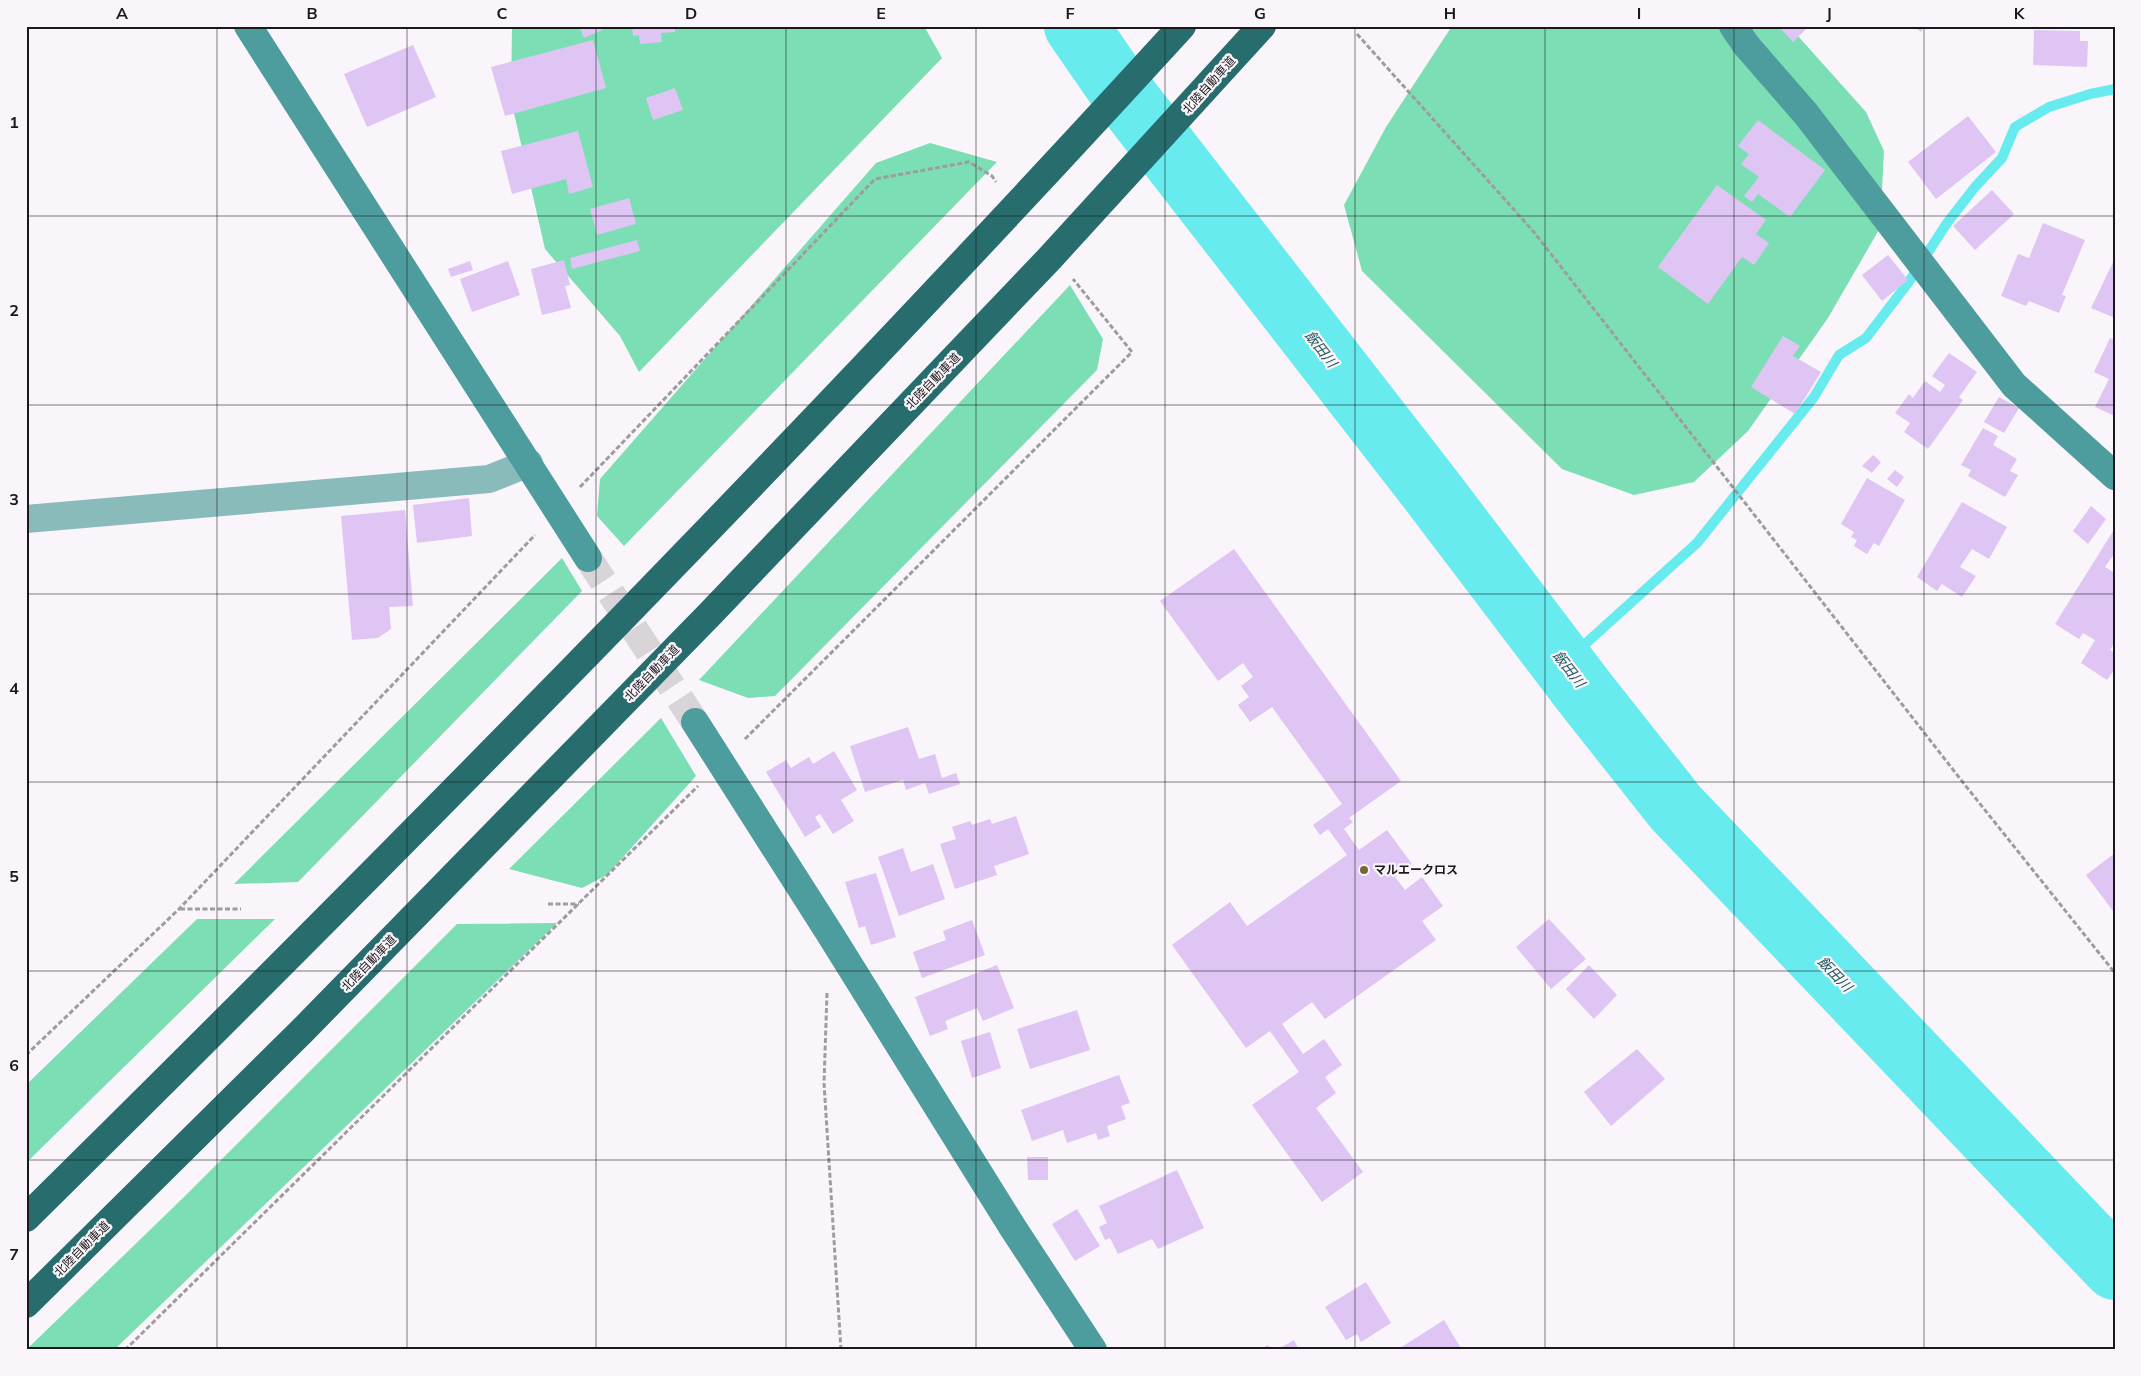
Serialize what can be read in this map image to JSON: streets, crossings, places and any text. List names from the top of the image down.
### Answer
{
  "streets": {
    "highway": ["北陸自動車道"]
  },
  "water": ["飯田川"],
  "places": ["マルエークロス"],
  "grid": {
    "columns": [
      "A",
      "B",
      "C",
      "D",
      "E",
      "F",
      "G",
      "H",
      "I",
      "J",
      "K"
    ],
    "rows": [
      "1",
      "2",
      "3",
      "4",
      "5",
      "6",
      "7"
    ]
  }
}
